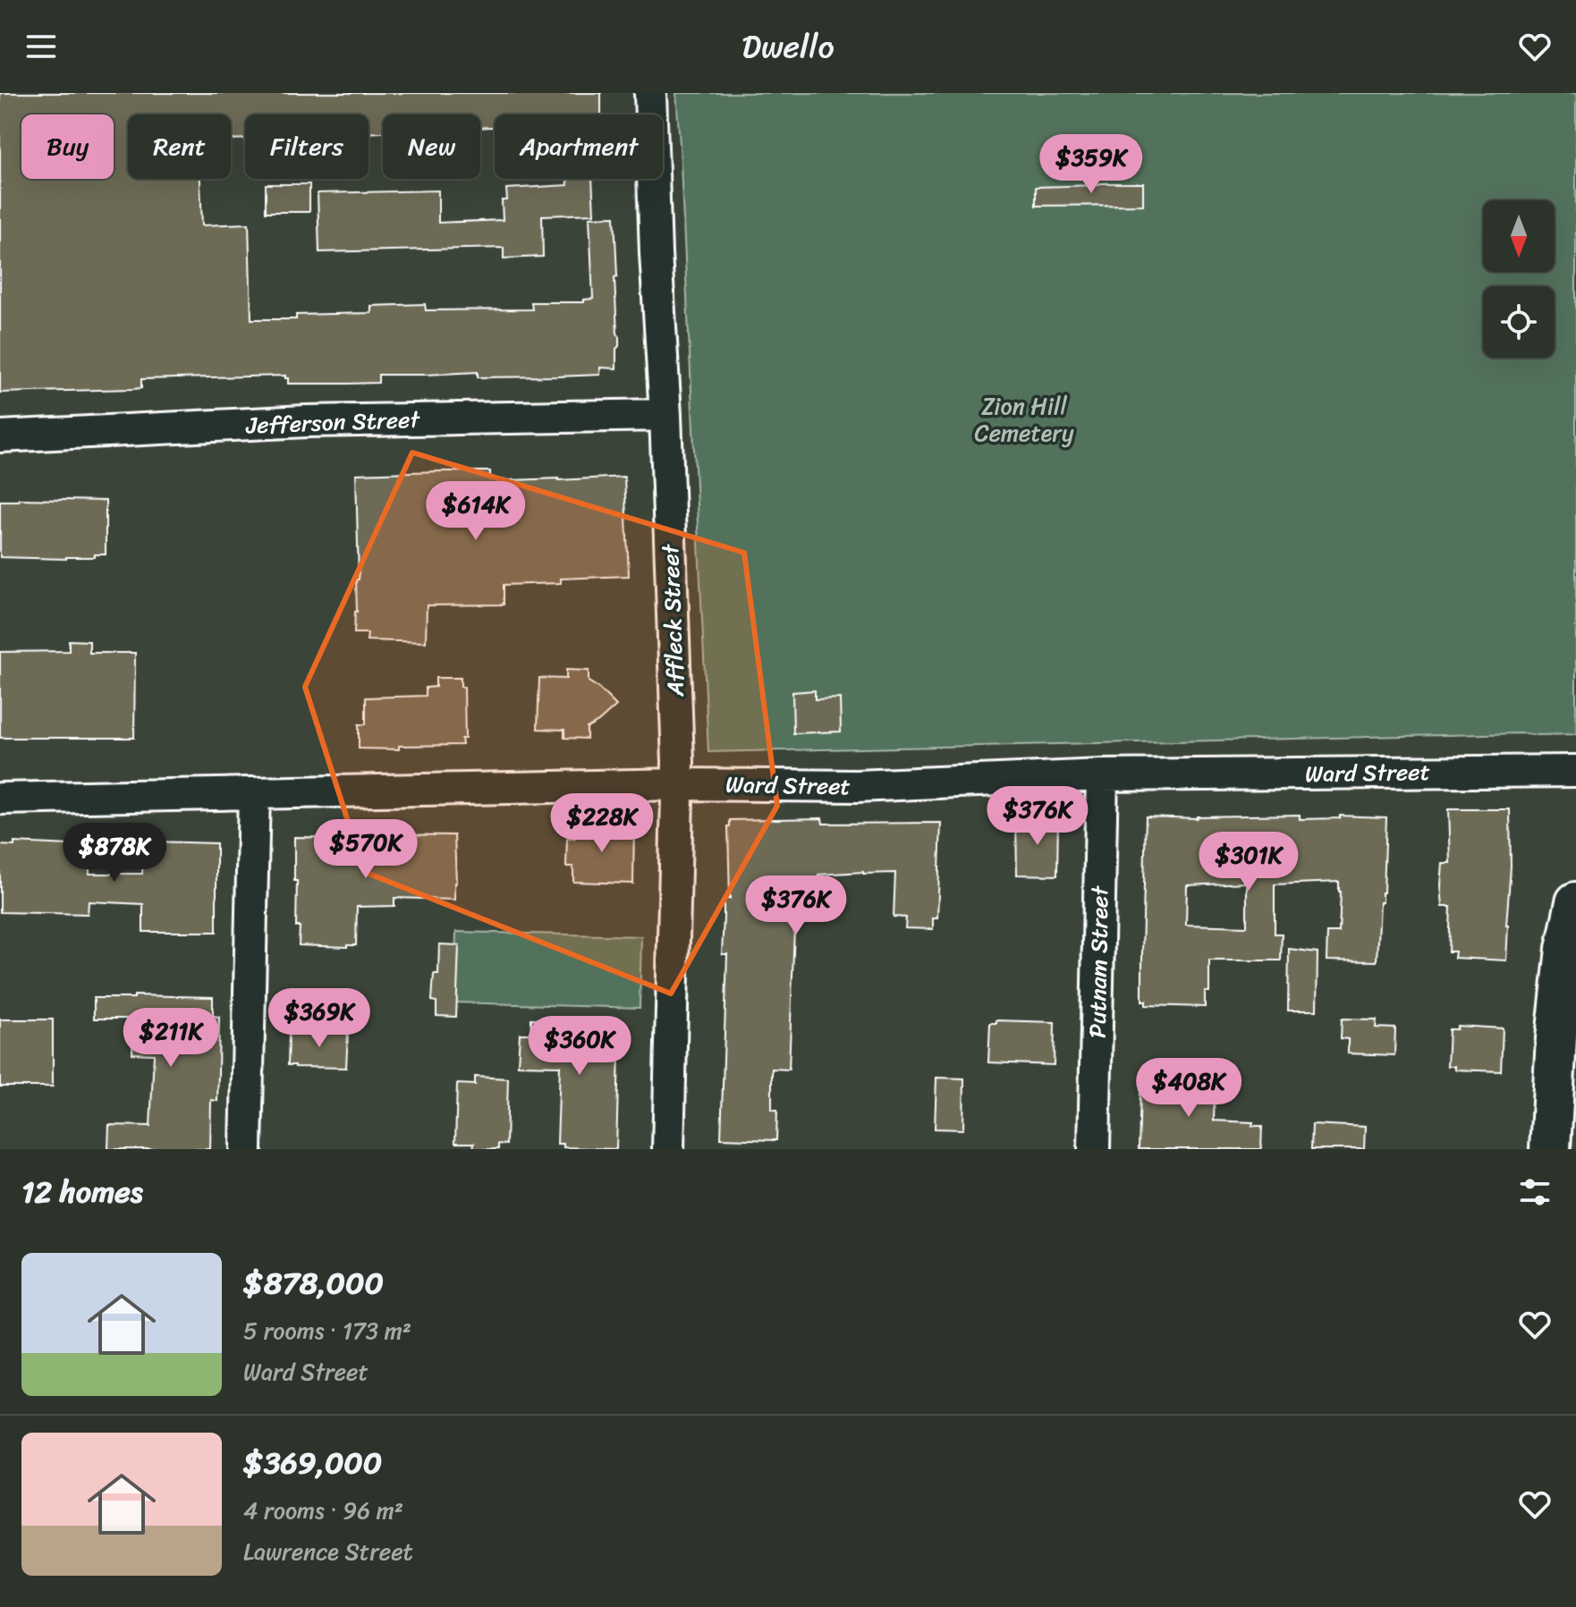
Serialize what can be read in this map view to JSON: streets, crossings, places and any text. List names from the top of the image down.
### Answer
{
  "streets": {
    "street": [
      "Jefferson Street",
      "Affleck Street",
      "Ward Street",
      "Putnam Street"
    ]
  },
  "crossings": [
    ["Jefferson Street", "Affleck Street"],
    ["Affleck Street", "Ward Street"],
    ["Ward Street", "Putnam Street"]
  ],
  "parks": ["Zion Hill Cemetery"],
  "north": "bottom",
  "page": {
    "header": "Dwello",
    "chip": [
      "Buy",
      "Rent",
      "Filters",
      "New",
      "Apartment"
    ],
    "price": [
      "$359K",
      "$614K",
      "$376K",
      "$228K",
      "$570K",
      "$878K",
      "$301K",
      "$376K",
      "$369K",
      "$211K",
      "$360K",
      "$408K"
    ],
    "heading": "12 homes",
    "list": [
      {
        "name": "$878,000",
        "note": "5 rooms · 173 m² · Ward Street"
      },
      {
        "name": "$369,000",
        "note": "4 rooms · 96 m² · Lawrence Street"
      }
    ]
  }
}
